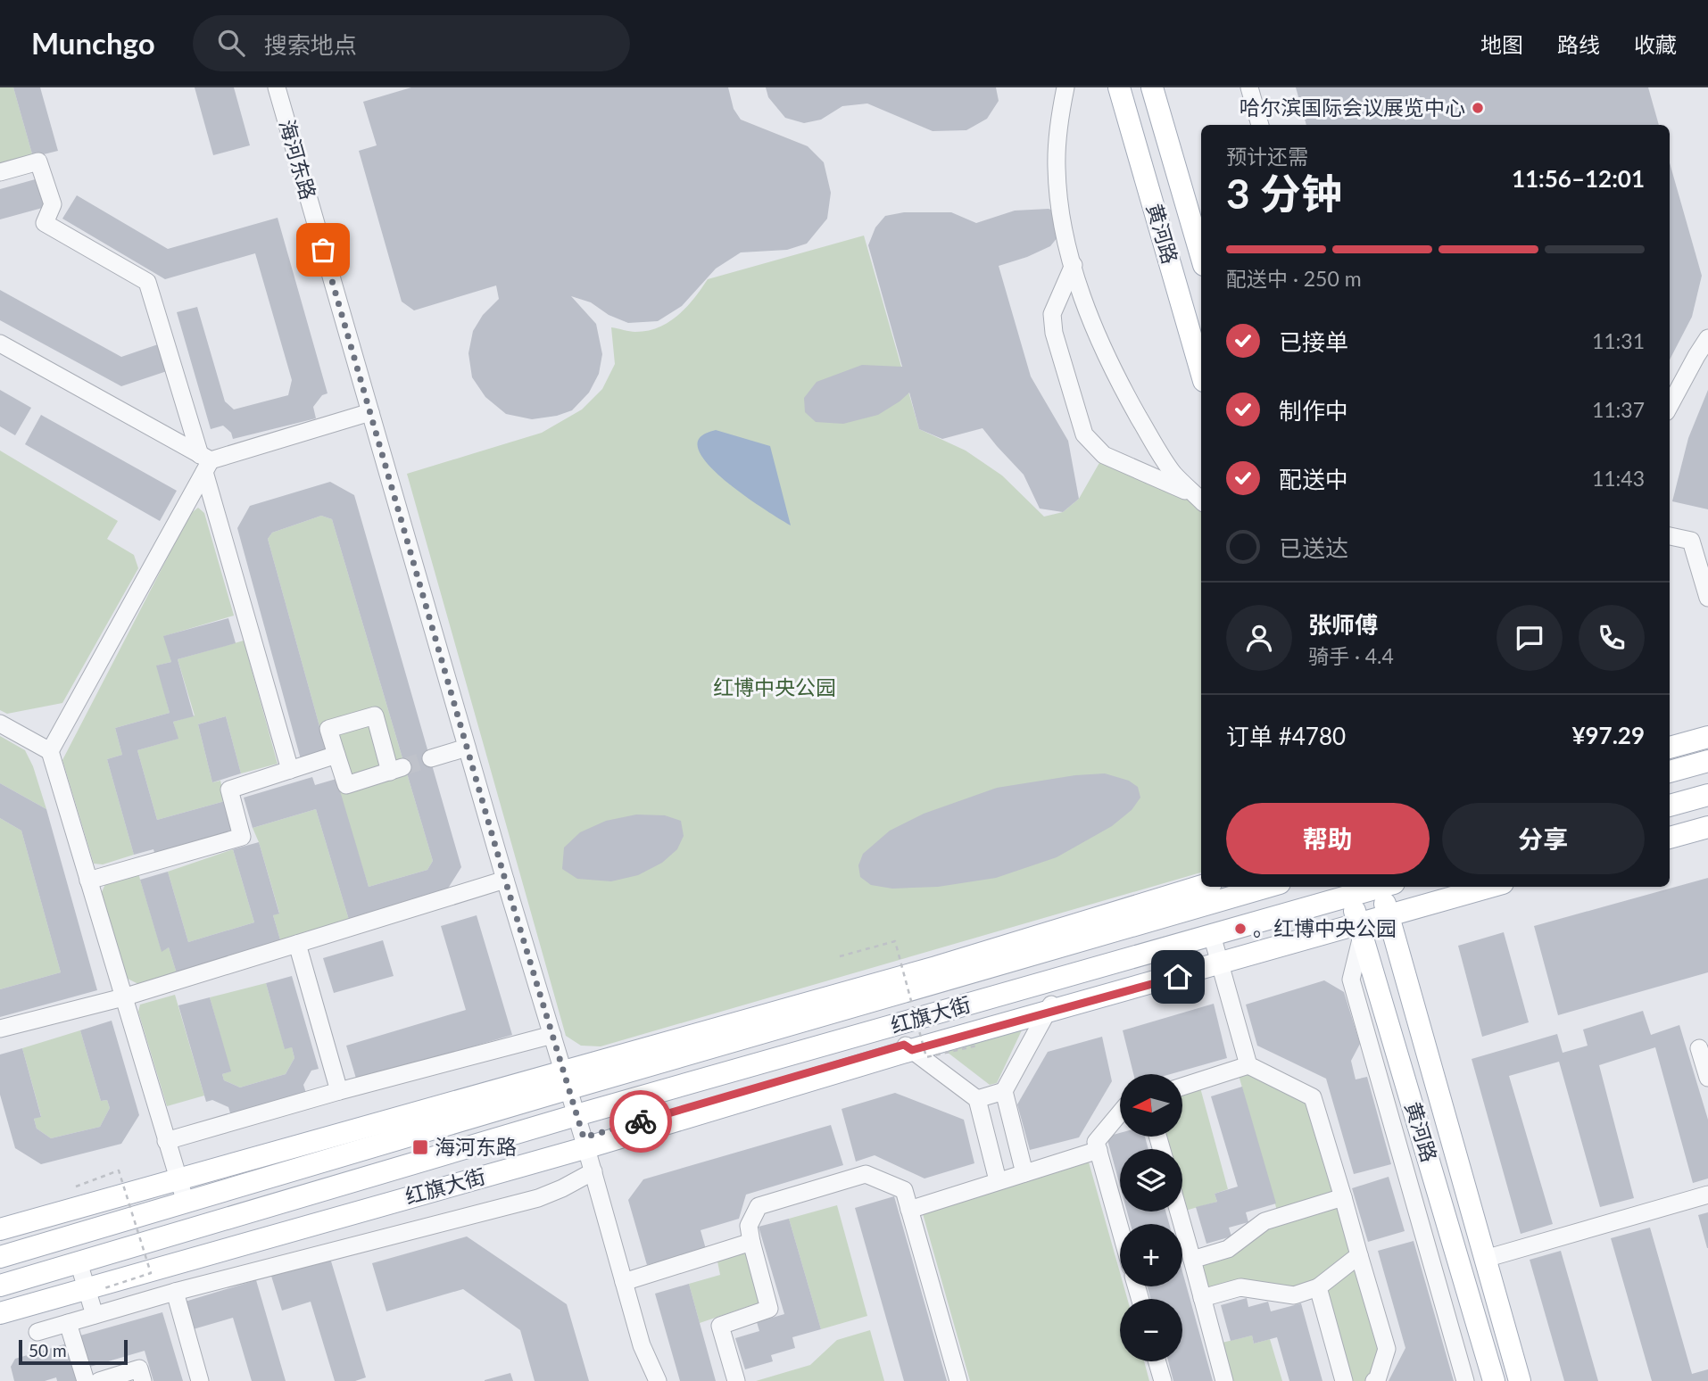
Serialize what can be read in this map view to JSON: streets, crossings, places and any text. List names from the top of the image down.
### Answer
{
  "streets": {
    "main road": ["黄河路", "红旗大街"],
    "street": ["海河东路"]
  },
  "crossings": [
    ["海河东路", "红旗大街"],
    ["黄河路", "红旗大街"]
  ],
  "parks": ["红博中央公园"],
  "places": {
    "other": ["哈尔滨国际会议展览中心", "。红博中央公园"],
    "transit": ["海河东路"]
  },
  "scale_bar": "50 m",
  "north": "left",
  "page": {
    "header": "Munchgo",
    "search": "搜索地点",
    "nav": ["地图", "路线", "收藏"],
    "heading": ["3 分钟", "预计还需", "11:56–12:01"],
    "panel": [
      "张师傅",
      "骑手 · 4.4",
      "订单 #4780",
      "¥97.29"
    ],
    "bar": "配送中 · 250 m",
    "list": [
      ["已接单", "11:31"],
      ["制作中", "11:37"],
      ["配送中", "11:43"],
      "已送达"
    ],
    "buttons": ["帮助", "分享"],
    "map_buttons": ["+", "−"],
    "scale": "50 m"
  }
}
